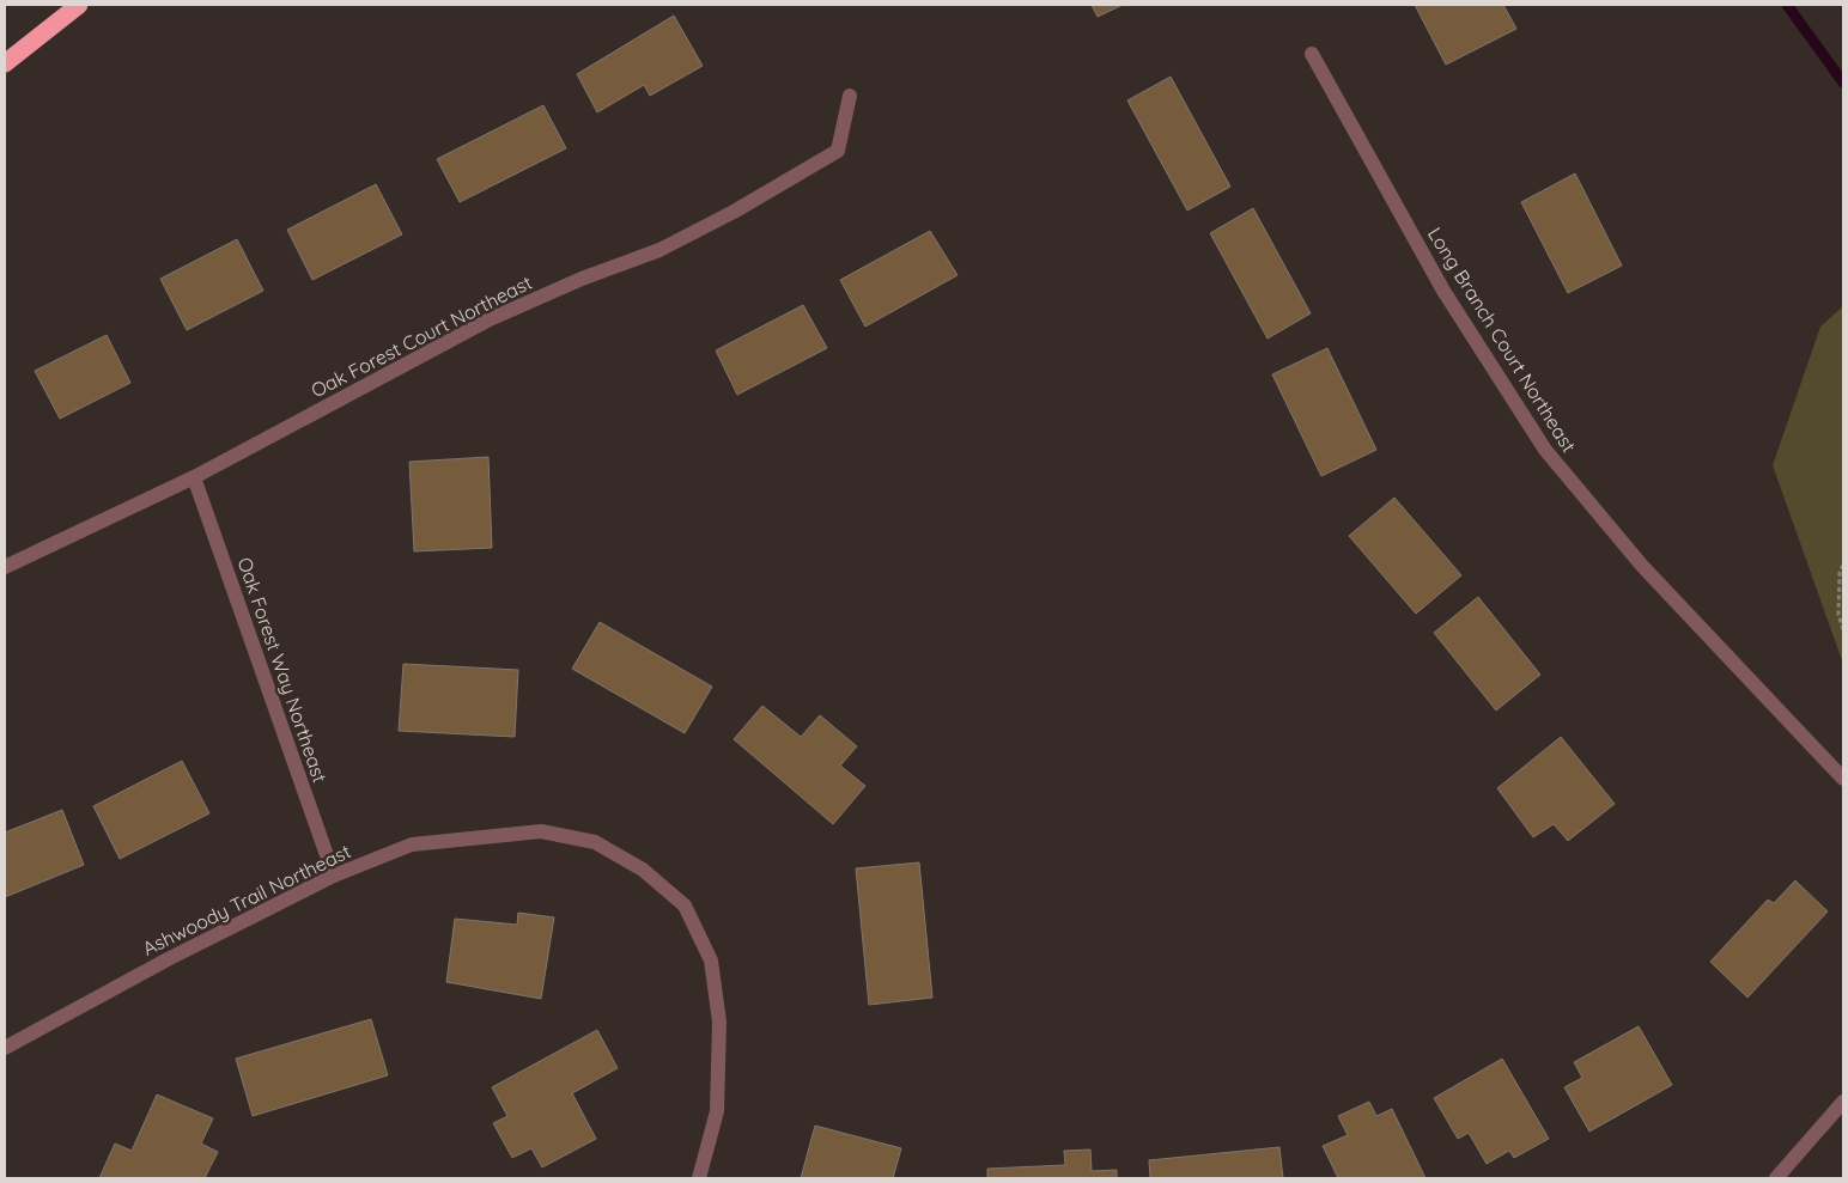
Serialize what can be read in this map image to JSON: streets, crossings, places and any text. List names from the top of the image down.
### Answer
{
  "streets": {
    "street": [
      "Oak Forest Court Northeast",
      "Long Branch Court Northeast",
      "Oak Forest Way Northeast",
      "Ashwoody Trail Northeast"
    ]
  },
  "crossings": [
    ["Oak Forest Court Northeast", "Oak Forest Way Northeast"],
    ["Oak Forest Way Northeast", "Ashwoody Trail Northeast"]
  ]
}
